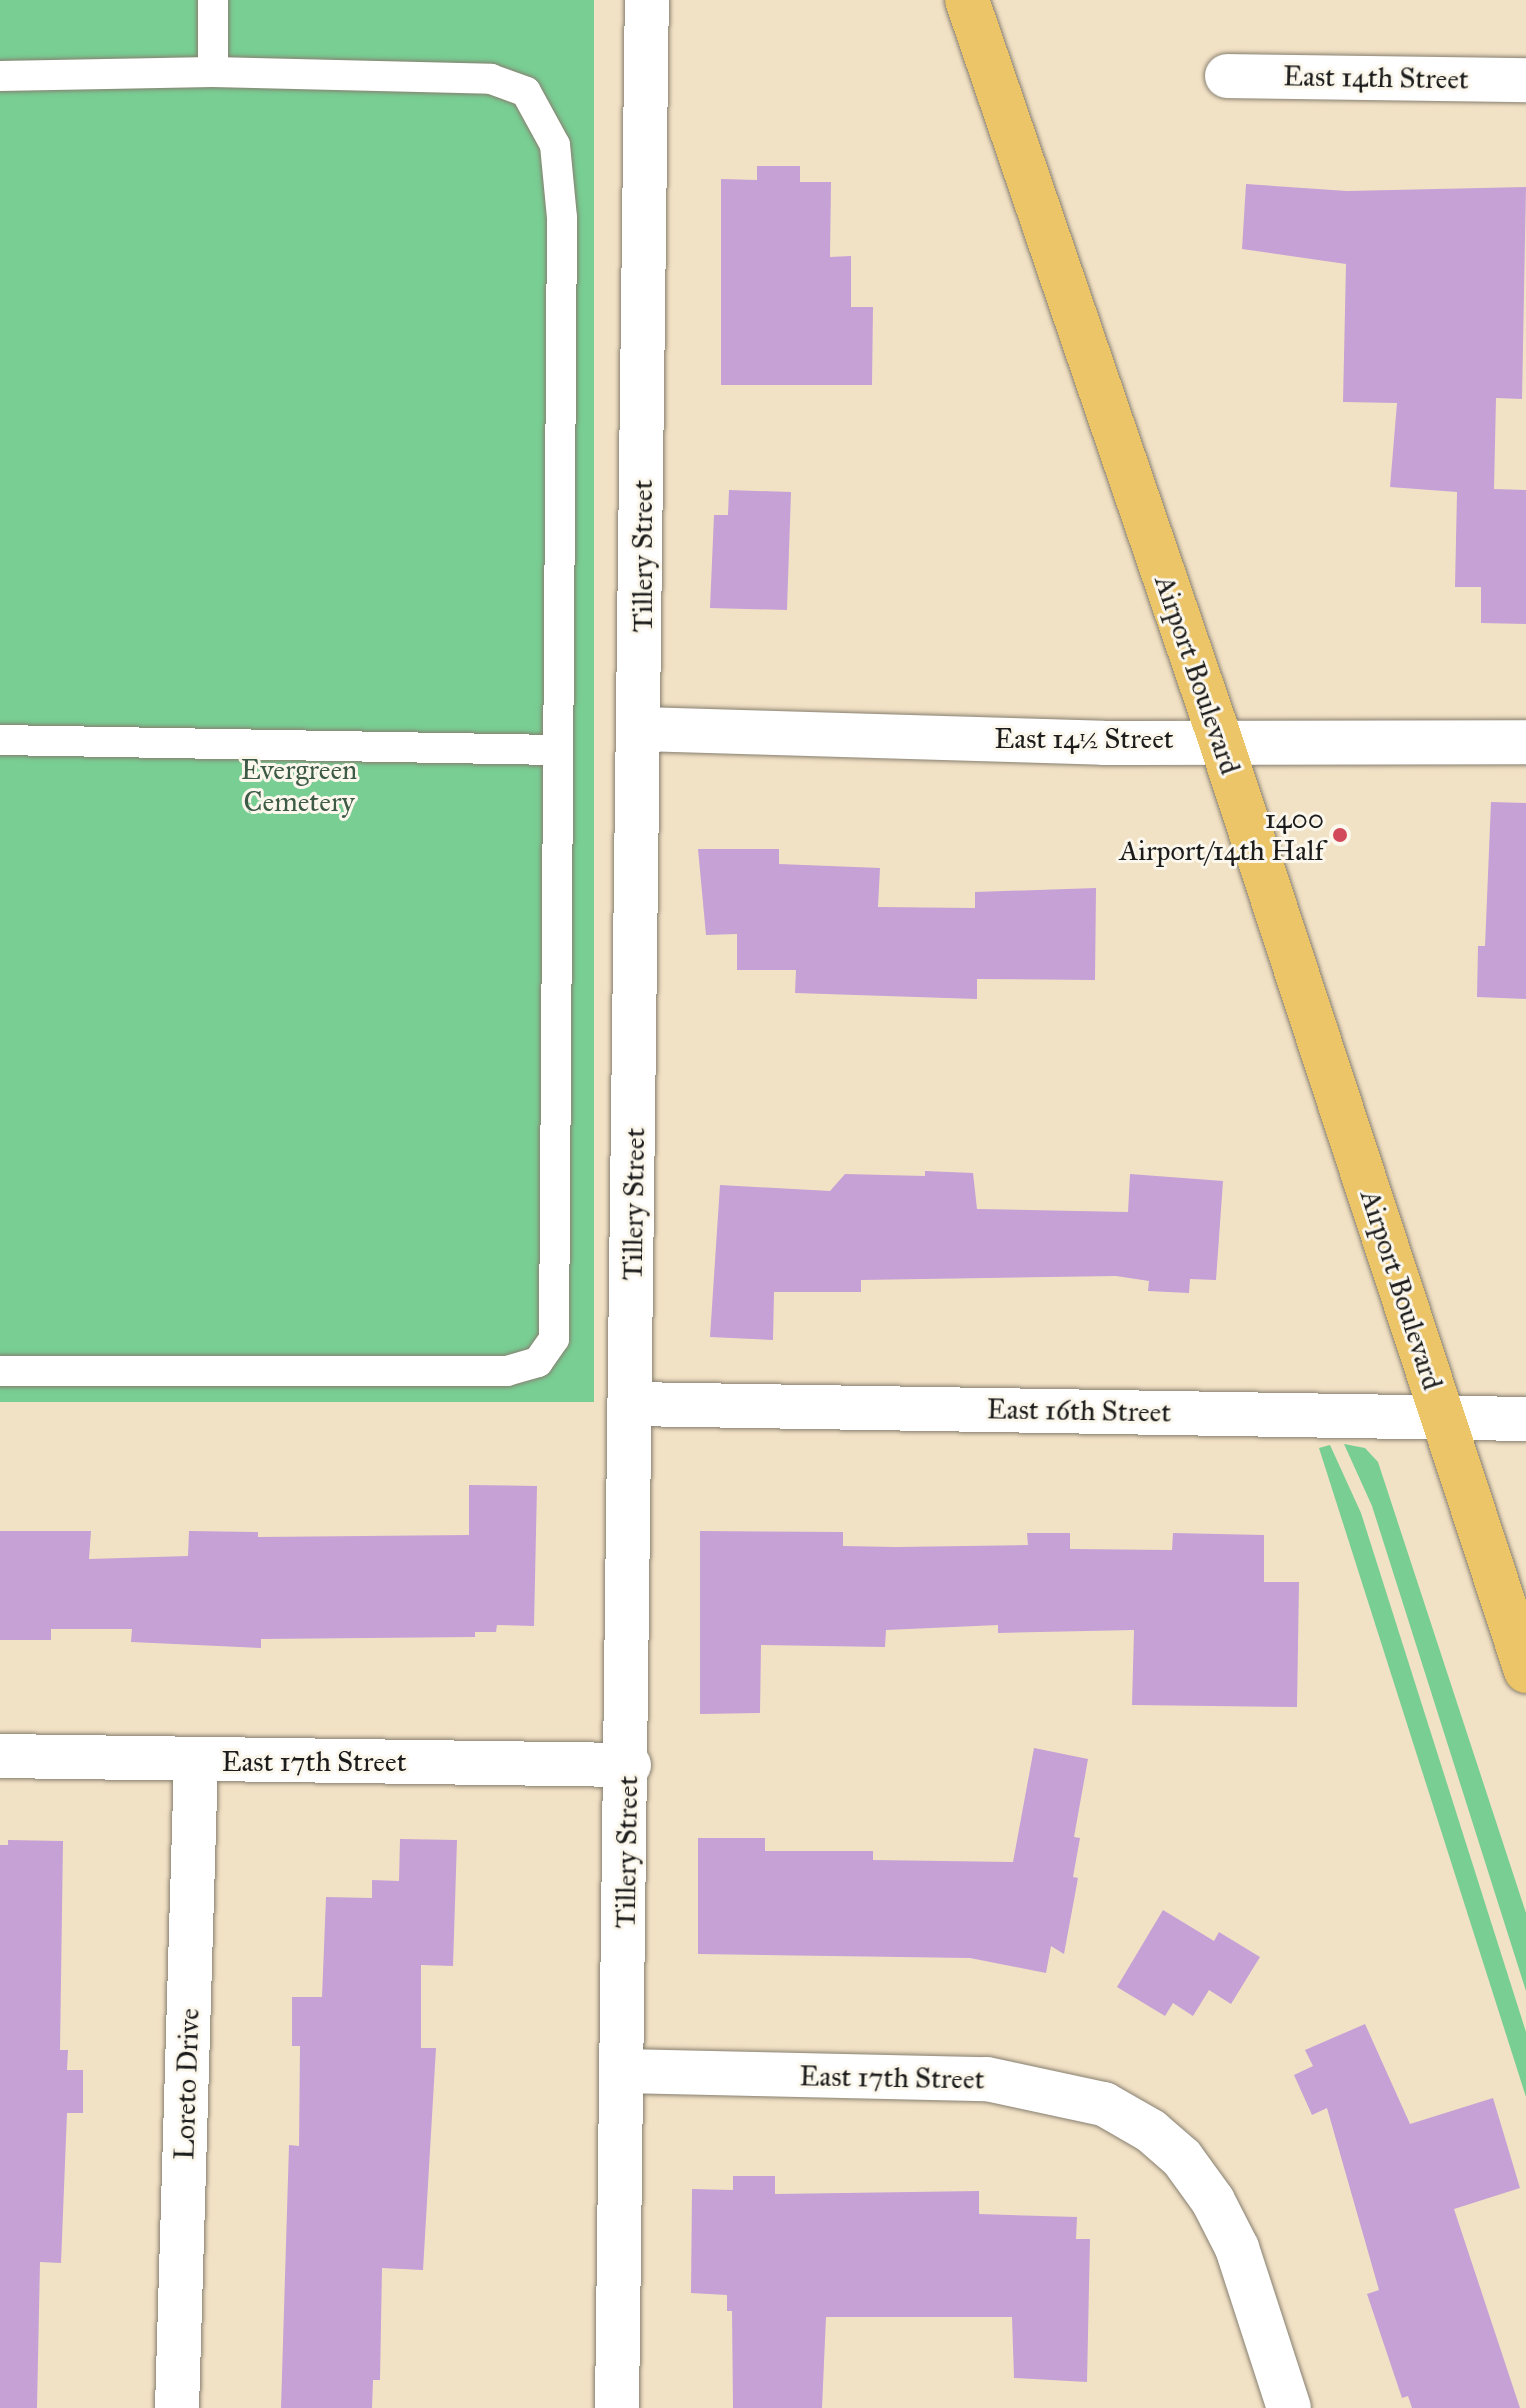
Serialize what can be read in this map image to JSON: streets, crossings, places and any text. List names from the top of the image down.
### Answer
{
  "streets": {
    "main road": ["Airport Boulevard"],
    "street": [
      "East 14th Street",
      "Tillery Street",
      "East 14½ Street",
      "East 16th Street",
      "East 17th Street",
      "Loreto Drive"
    ]
  },
  "crossings": [
    ["Tillery Street", "East 14½ Street"],
    ["Tillery Street", "East 16th Street"],
    ["Tillery Street", "East 17th Street"],
    ["Airport Boulevard", "East 14½ Street"],
    ["Airport Boulevard", "East 16th Street"],
    ["East 17th Street", "Loreto Drive"]
  ],
  "parks": ["Evergreen Cemetery"],
  "places": ["1400 Airport/14th Half"]
}
